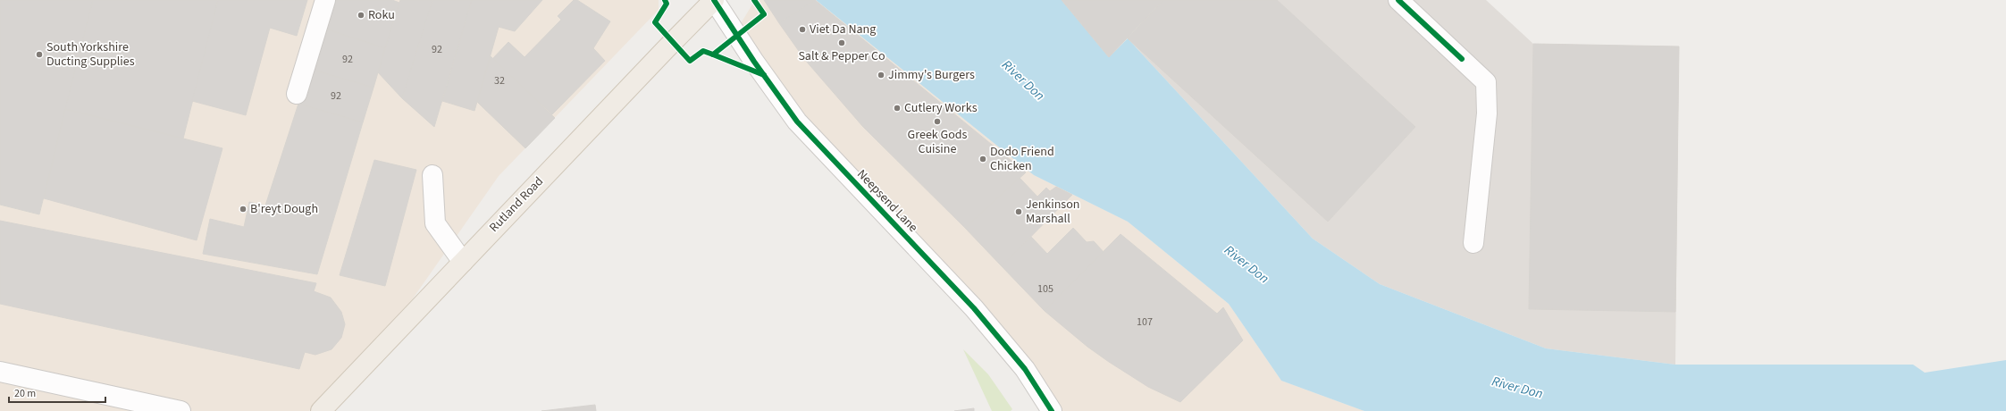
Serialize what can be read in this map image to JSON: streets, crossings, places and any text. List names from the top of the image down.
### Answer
{
  "streets": {
    "main road": ["Rutland Road"],
    "street": ["Neepsend Lane"]
  },
  "crossings": [
    ["Neepsend Lane", "Rutland Road"]
  ],
  "water": ["River Don"],
  "places": [
    "Roku",
    "Viet Da Nang",
    "Salt & Pepper Co",
    "South Yorkshire Ducting Supplies",
    "Jimmy's Burgers",
    "Cutlery Works",
    "Greek Gods Cuisine",
    "Dodo Friend Chicken",
    "B'reyt Dough",
    "Jenkinson Marshall"
  ],
  "house_numbers": [
    "92",
    "92",
    "32",
    "92",
    "105",
    "107"
  ],
  "scale_bar": "20 m"
}
